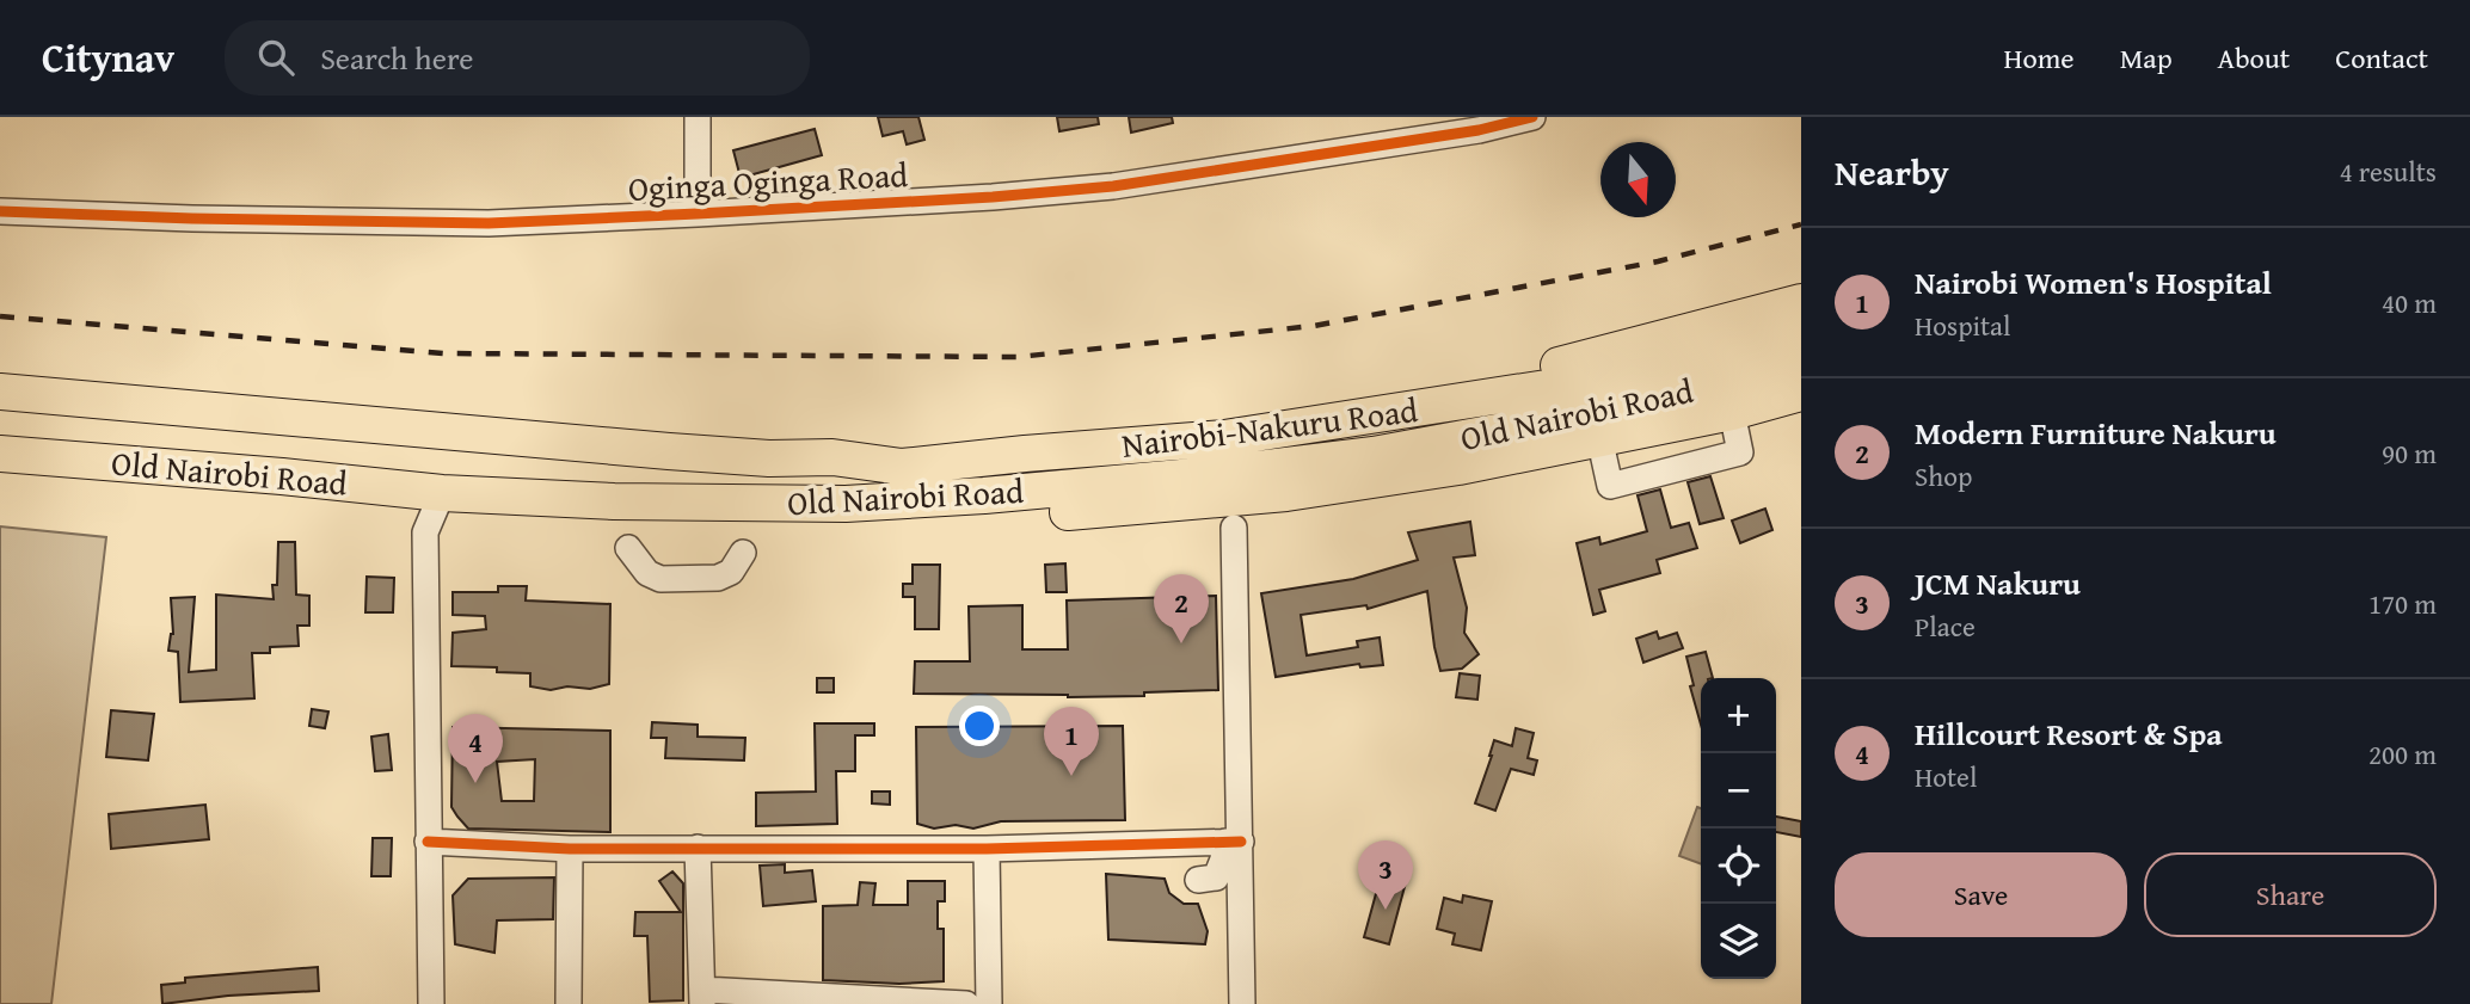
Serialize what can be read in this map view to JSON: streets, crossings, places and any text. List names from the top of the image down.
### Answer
{
  "streets": {
    "highway": ["Old Nairobi Road", "Nairobi-Nakuru Road"],
    "street": ["Oginga Oginga Road"]
  },
  "crossings": [
    ["Old Nairobi Road", "Nairobi-Nakuru Road"]
  ],
  "north": "bottom",
  "page": {
    "header": "Citynav",
    "search": "Search here",
    "nav": [
      "Home",
      "Map",
      "About",
      "Contact"
    ],
    "heading": ["Nearby", "4 results"],
    "list": [
      {
        "mark": "1",
        "name": "Nairobi Women's Hospital",
        "note": "Hospital",
        "value": "40 m"
      },
      {
        "mark": "2",
        "name": "Modern Furniture Nakuru",
        "note": "Shop",
        "value": "90 m"
      },
      {
        "mark": "3",
        "name": "JCM Nakuru",
        "note": "Place",
        "value": "170 m"
      },
      {
        "mark": "4",
        "name": "Hillcourt Resort & Spa",
        "note": "Hotel",
        "value": "200 m"
      }
    ],
    "pins": [
      "2",
      "1",
      "4",
      "3"
    ],
    "map_buttons": ["+", "−"],
    "buttons": ["Save", "Share"]
  }
}
